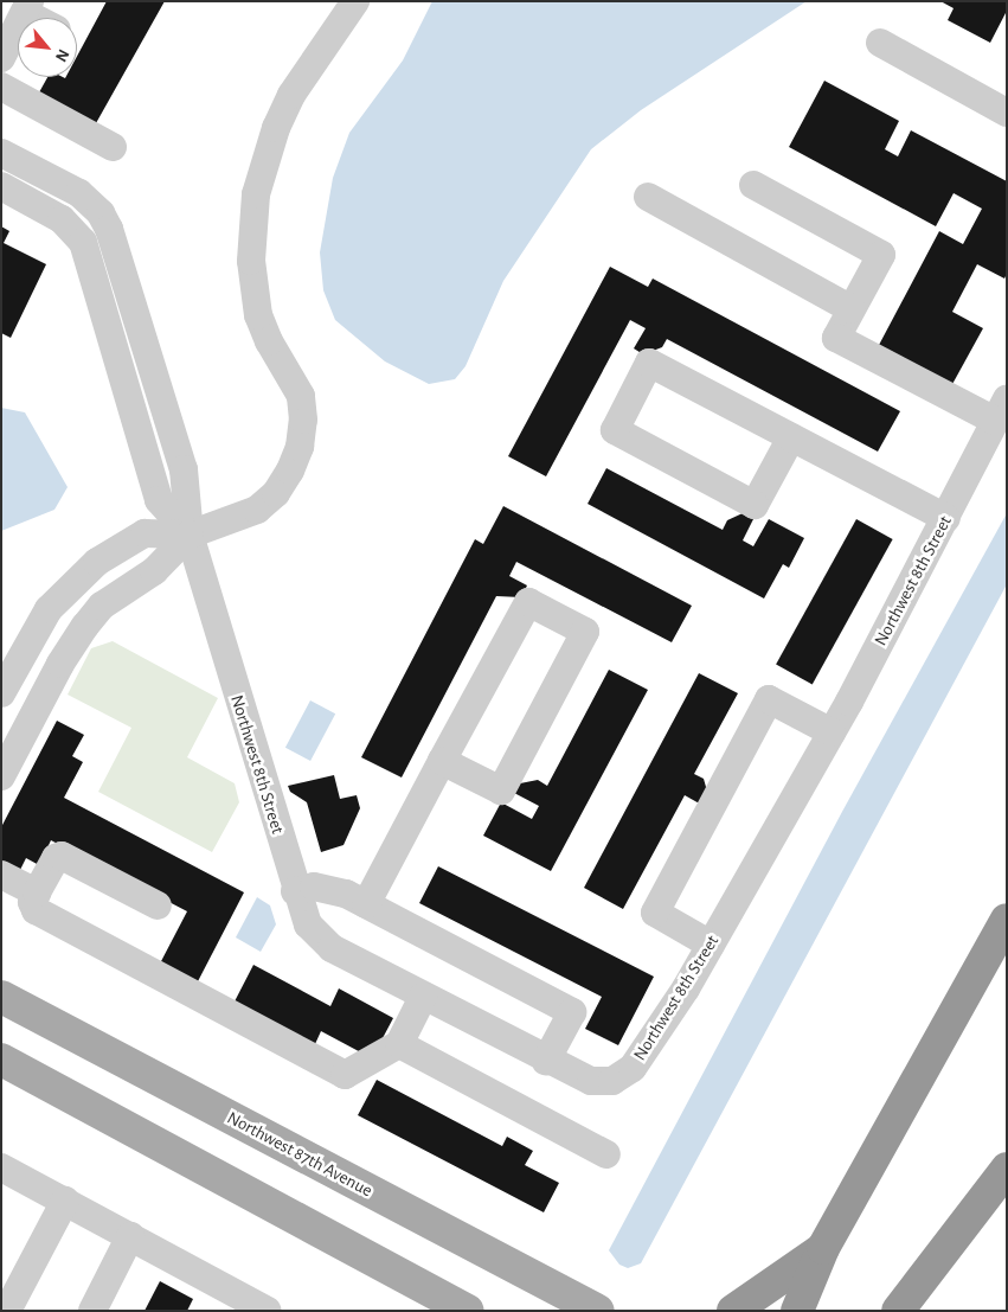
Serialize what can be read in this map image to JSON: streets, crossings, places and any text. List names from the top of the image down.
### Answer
{
  "streets": {
    "main road": ["Northwest 87th Avenue"],
    "street": ["Northwest 8th Street"]
  },
  "north": "bottom right"
}
